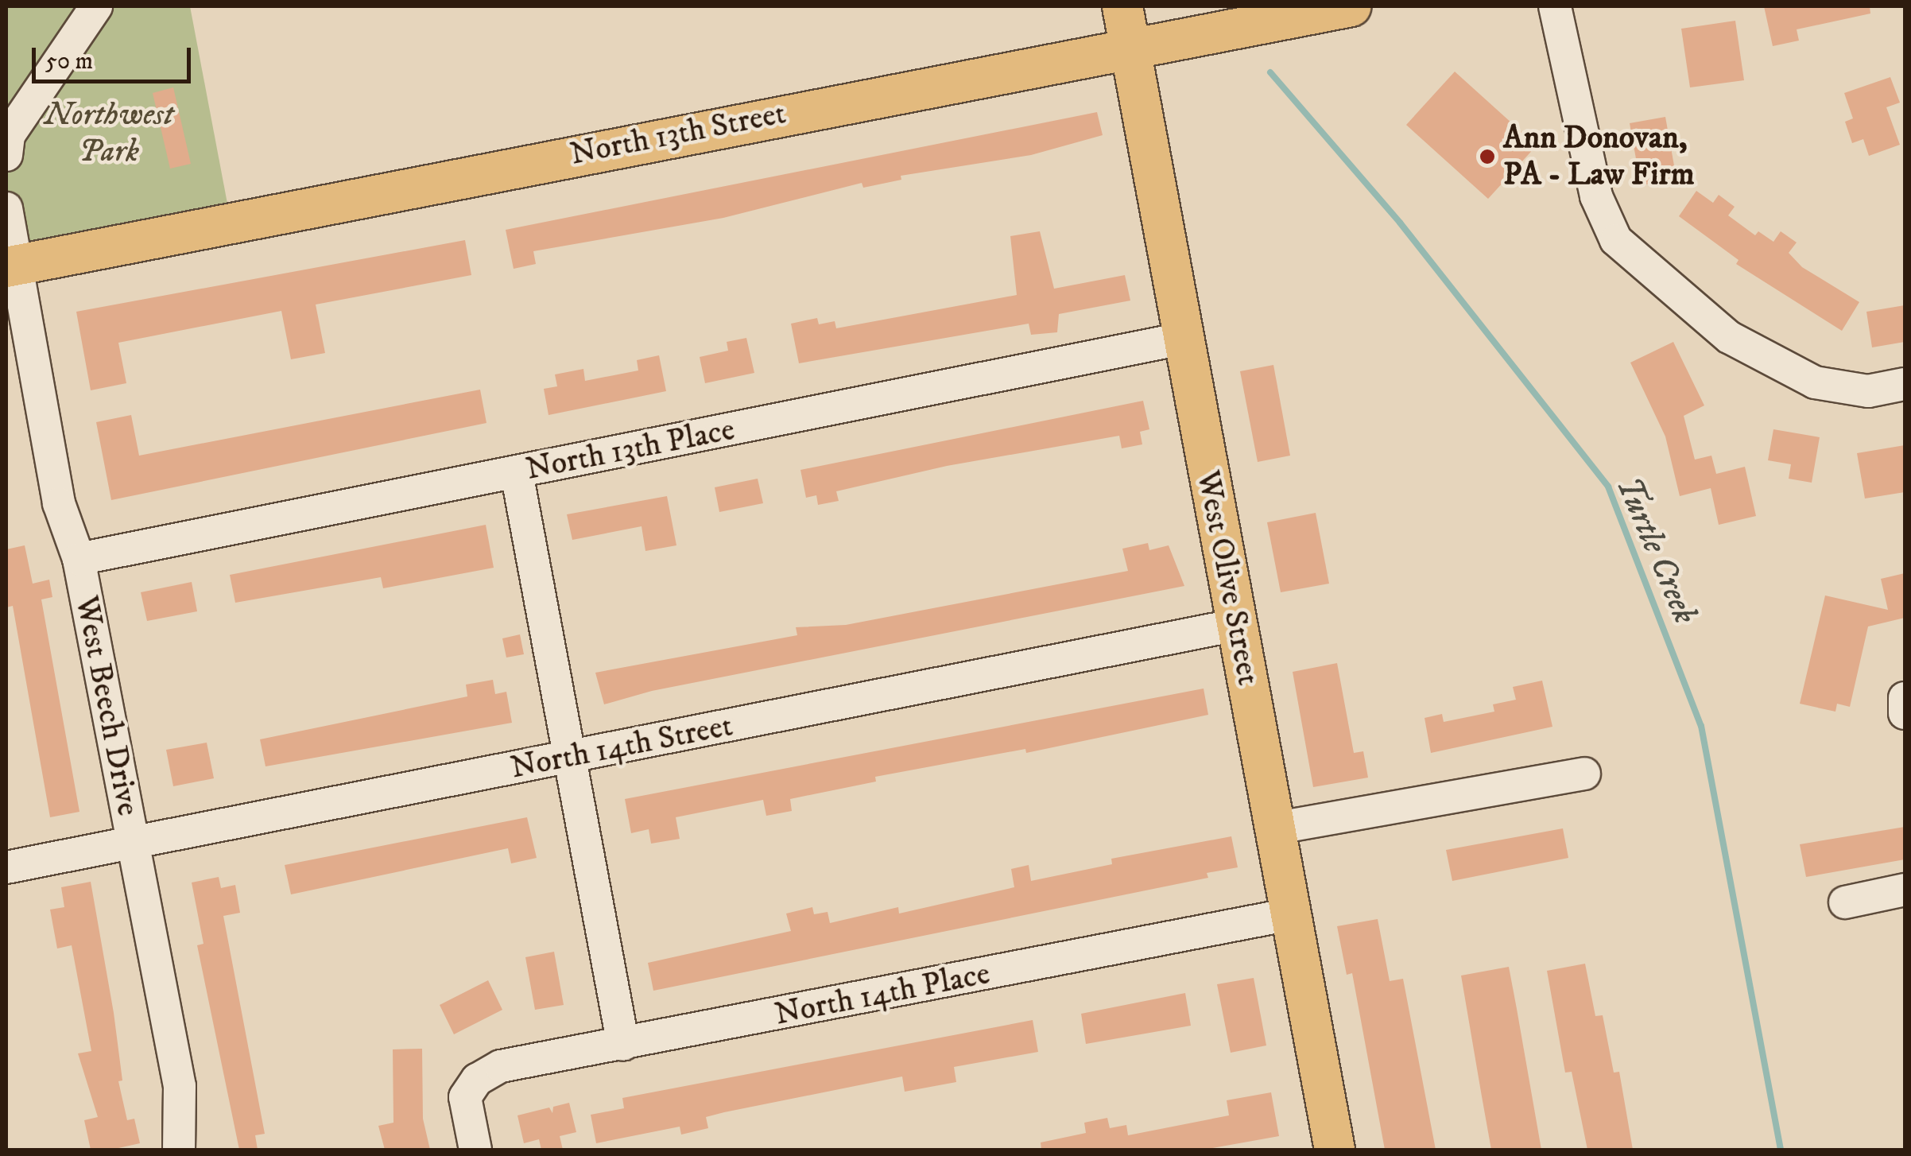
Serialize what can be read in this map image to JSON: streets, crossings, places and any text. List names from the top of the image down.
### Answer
{
  "streets": {
    "main road": ["North 13th Street", "West Olive Street"],
    "street": [
      "North 13th Place",
      "West Beech Drive",
      "North 14th Street",
      "North 14th Place"
    ]
  },
  "crossings": [
    ["North 13th Street", "West Olive Street"],
    ["North 13th Street", "West Beech Drive"],
    ["North 13th Place", "West Olive Street"],
    ["North 13th Place", "West Beech Drive"],
    ["West Olive Street", "North 14th Street"],
    ["West Olive Street", "North 14th Place"],
    ["West Beech Drive", "North 14th Street"]
  ],
  "water": ["Turtle Creek"],
  "parks": ["Northwest Park"],
  "places": ["Ann Donovan, PA - Law Firm"],
  "scale_bar": "50 m"
}
